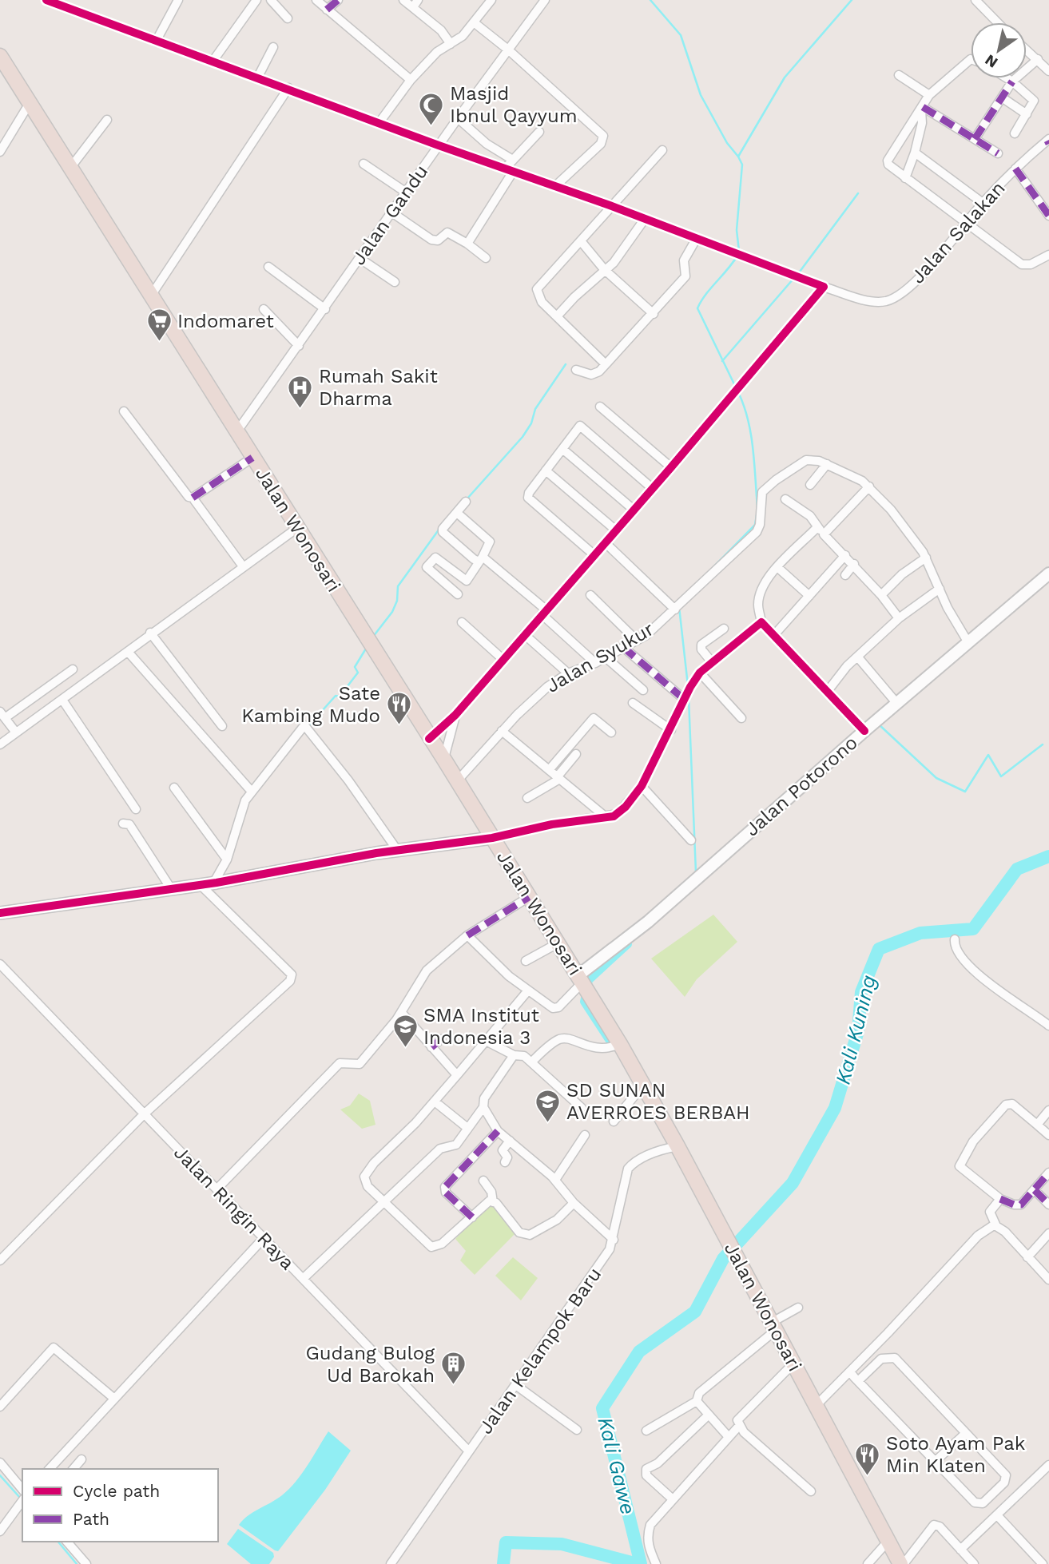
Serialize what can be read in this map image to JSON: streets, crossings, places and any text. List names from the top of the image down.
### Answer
{
  "streets": {
    "highway": ["Jalan Wonosari"],
    "street": [
      "Jalan Gandu",
      "Jalan Salakan",
      "Jalan Syukur",
      "Jalan Potorono",
      "Jalan Ringin Raya",
      "Jalan Kelampok Baru"
    ]
  },
  "crossings": [
    ["Jalan Gandu", "Jalan Salakan"],
    ["Jalan Gandu", "Jalan Wonosari"],
    ["Jalan Wonosari", "Jalan Syukur"],
    ["Jalan Wonosari", "Jalan Potorono"],
    ["Jalan Wonosari", "Jalan Kelampok Baru"],
    ["Jalan Ringin Raya", "Jalan Kelampok Baru"]
  ],
  "water": ["Kali Kuning", "Kali Gawe"],
  "places": {
    "mosque": ["Masjid Ibnul Qayyum"],
    "supermarket": ["Indomaret"],
    "hospital": ["Rumah Sakit Dharma"],
    "restaurant": ["Sate Kambing Mudo", "Soto Ayam Pak Min Klaten"],
    "school or university": ["SMA Institut Indonesia 3", "SD SUNAN AVERROES BERBAH"],
    "building": ["Gudang Bulog Ud Barokah"]
  },
  "legend": ["Cycle path", "Path"],
  "north": "bottom left"
}
